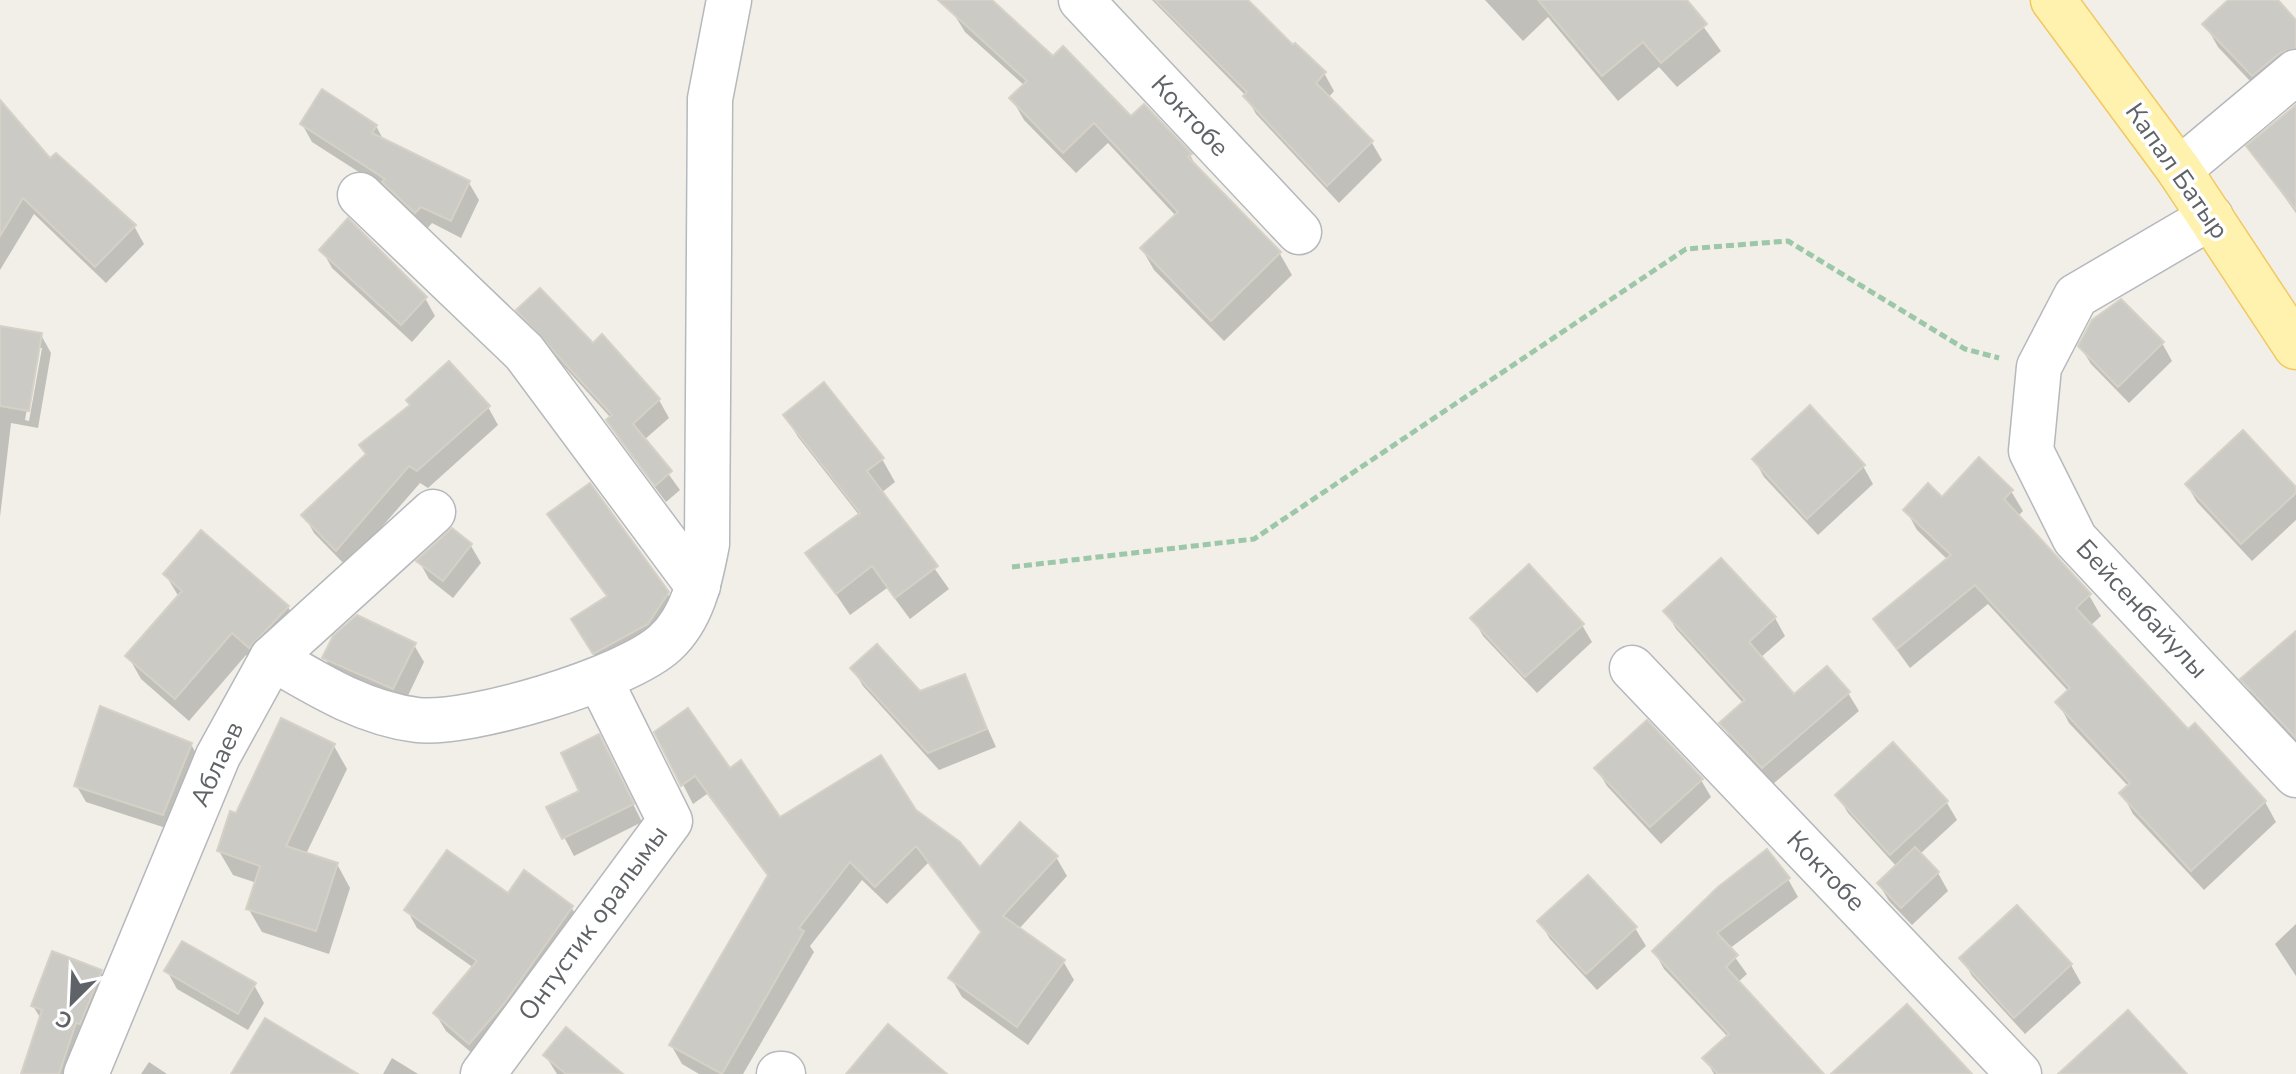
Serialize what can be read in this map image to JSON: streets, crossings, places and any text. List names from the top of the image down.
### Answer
{
  "streets": {
    "main road": ["Капал Батыр"],
    "street": [
      "Коктобе",
      "Бейсенбайулы",
      "Аблаев",
      "Онтустик оралымы"
    ]
  },
  "crossings": [
    ["Капал Батыр", "Бейсенбайулы"]
  ],
  "north": "bottom left"
}
